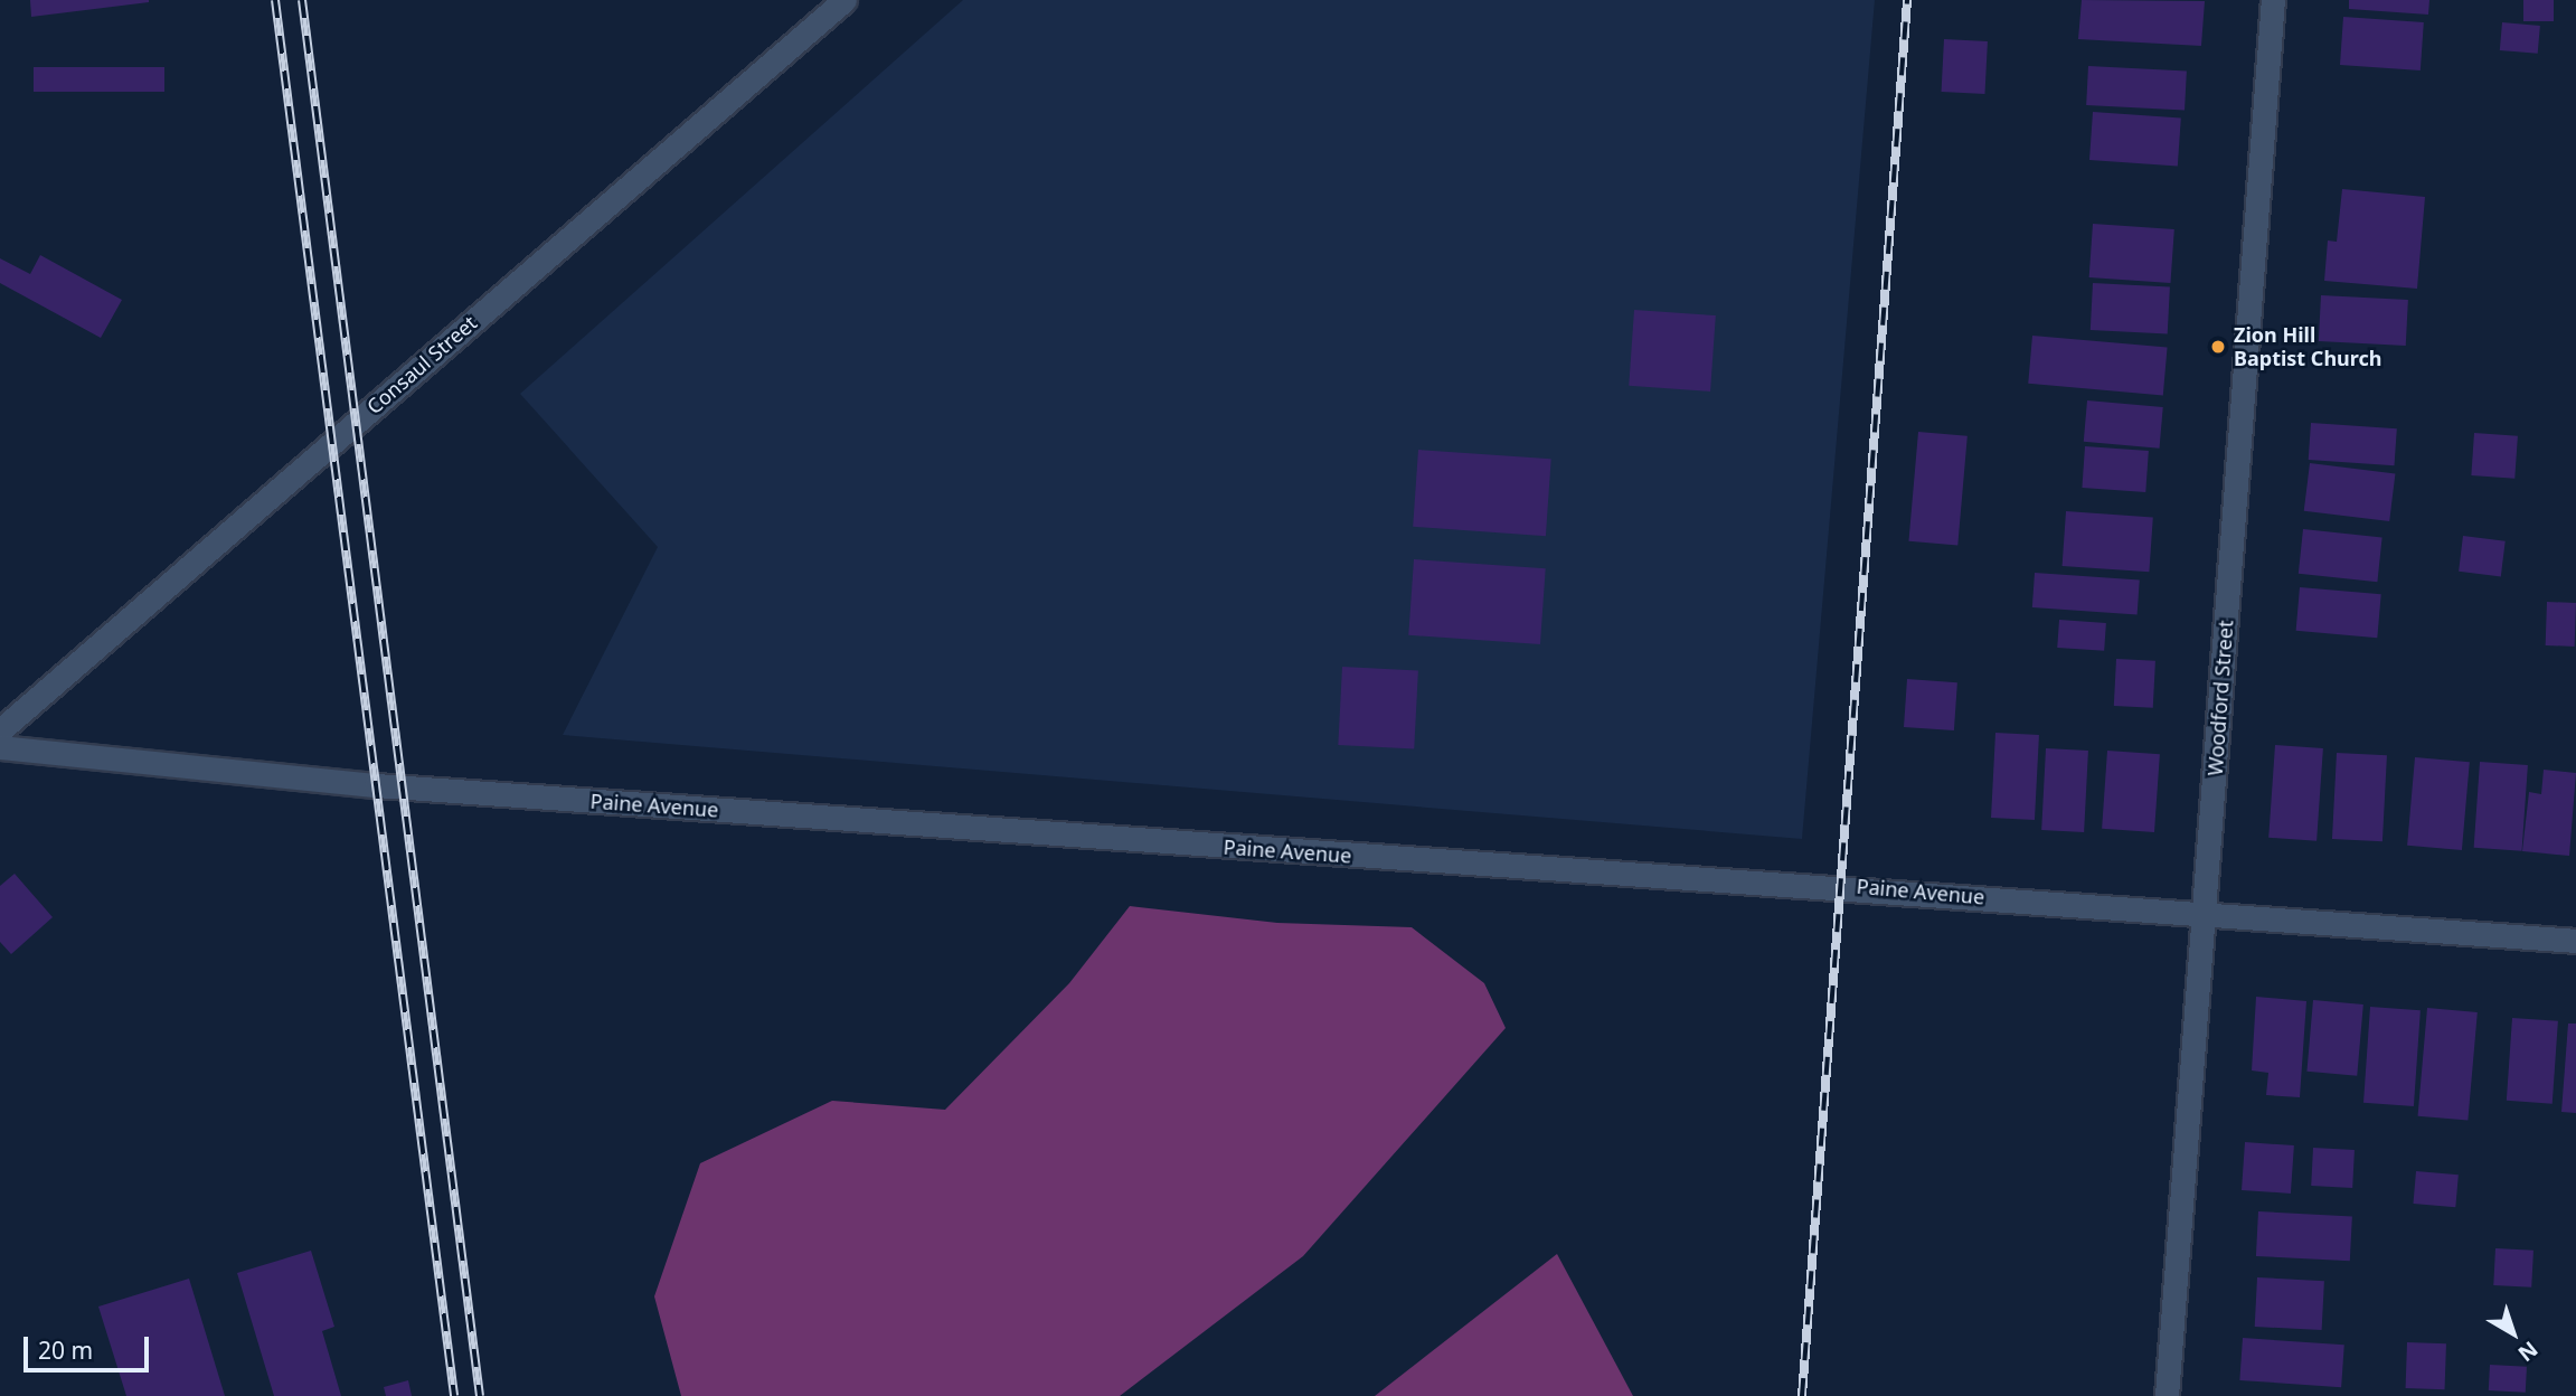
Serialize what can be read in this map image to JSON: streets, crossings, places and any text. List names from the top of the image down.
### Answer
{
  "streets": {
    "street": ["Consaul Street", "Woodford Street", "Paine Avenue"]
  },
  "crossings": [
    ["Woodford Street", "Paine Avenue"]
  ],
  "places": ["Zion Hill Baptist Church"],
  "scale_bar": "20 m",
  "north": "bottom right"
}
